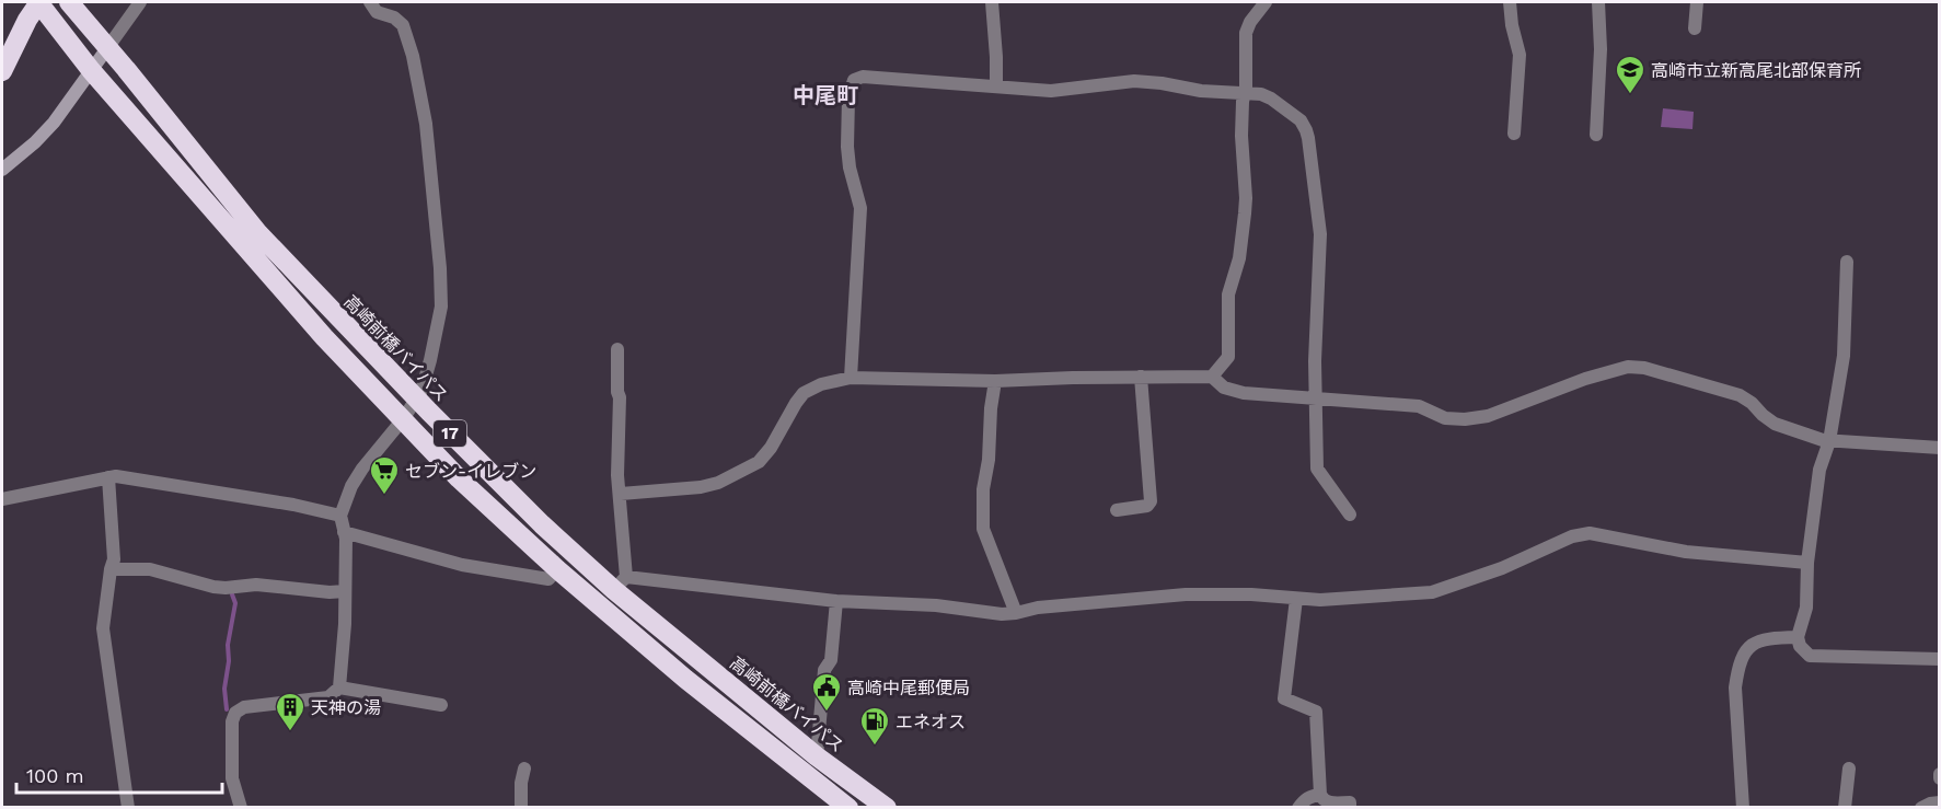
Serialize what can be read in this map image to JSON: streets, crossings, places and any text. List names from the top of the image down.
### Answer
{
  "streets": {
    "highway": ["高崎前橋バイパス", "17"]
  },
  "districts": ["中尾町"],
  "places": {
    "school or university": ["高崎市立新高尾北部保育所"],
    "supermarket": ["セブン-イレブン"],
    "public building": ["高崎中尾郵便局"],
    "building": ["天神の湯"],
    "fuel station": ["エネオス"]
  },
  "scale_bar": "100 m"
}
